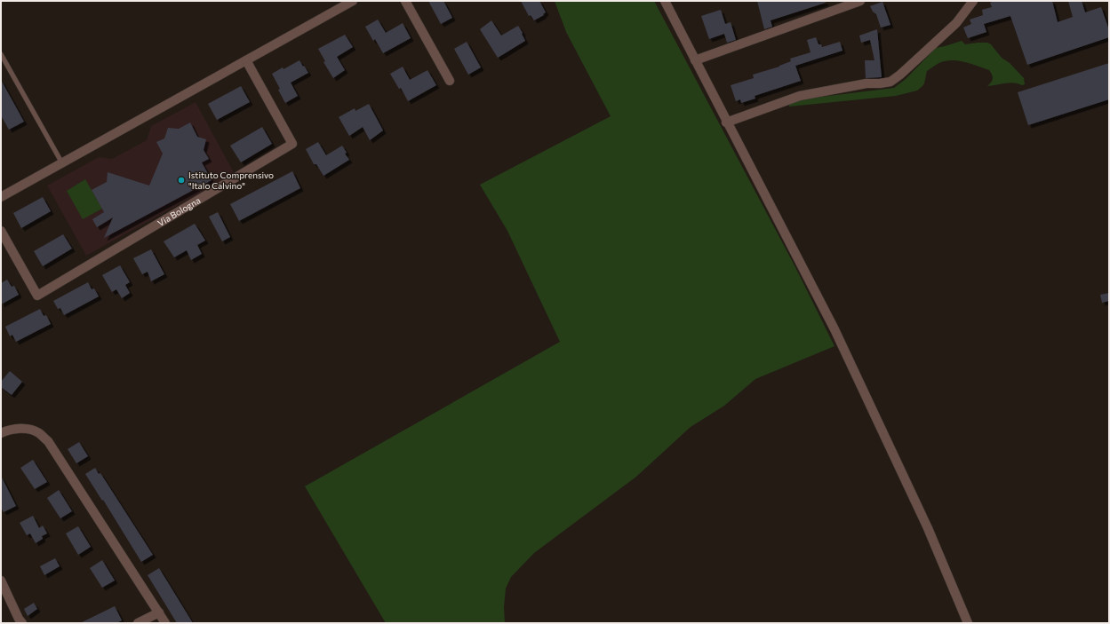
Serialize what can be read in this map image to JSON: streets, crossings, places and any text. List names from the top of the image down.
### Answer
{
  "streets": {
    "street": ["Via Bologna"]
  },
  "places": ["Istituto Comprensivo \"Italo Calvino\""]
}
